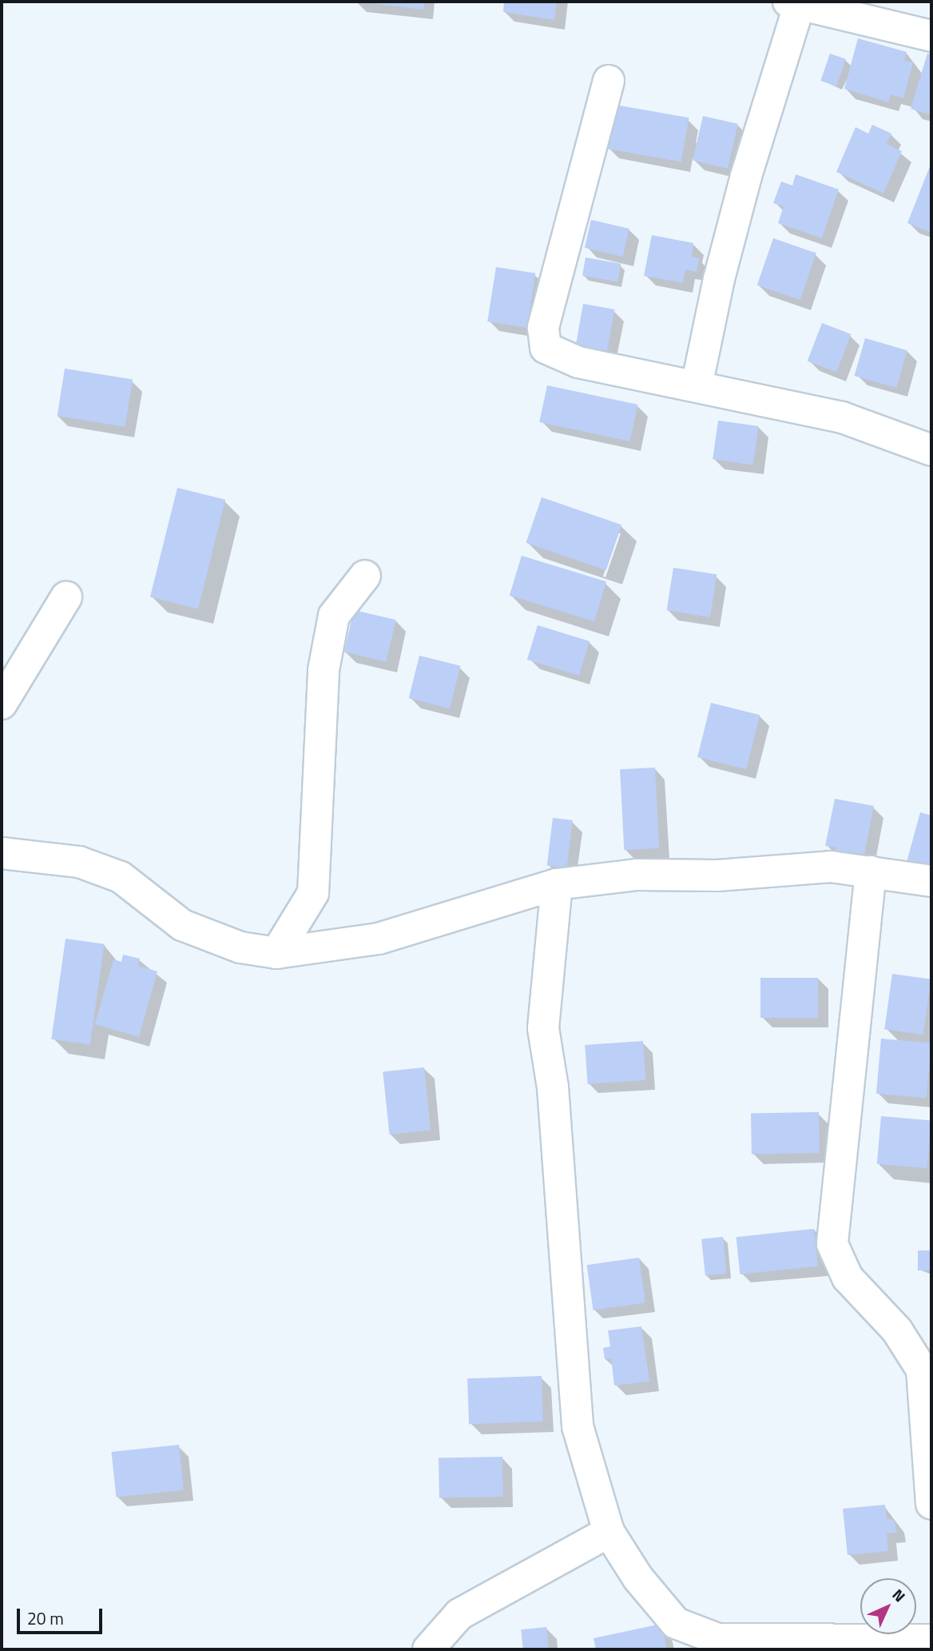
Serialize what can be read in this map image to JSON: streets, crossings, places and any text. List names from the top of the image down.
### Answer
{
  "scale_bar": "20 m",
  "north": "top right"
}
